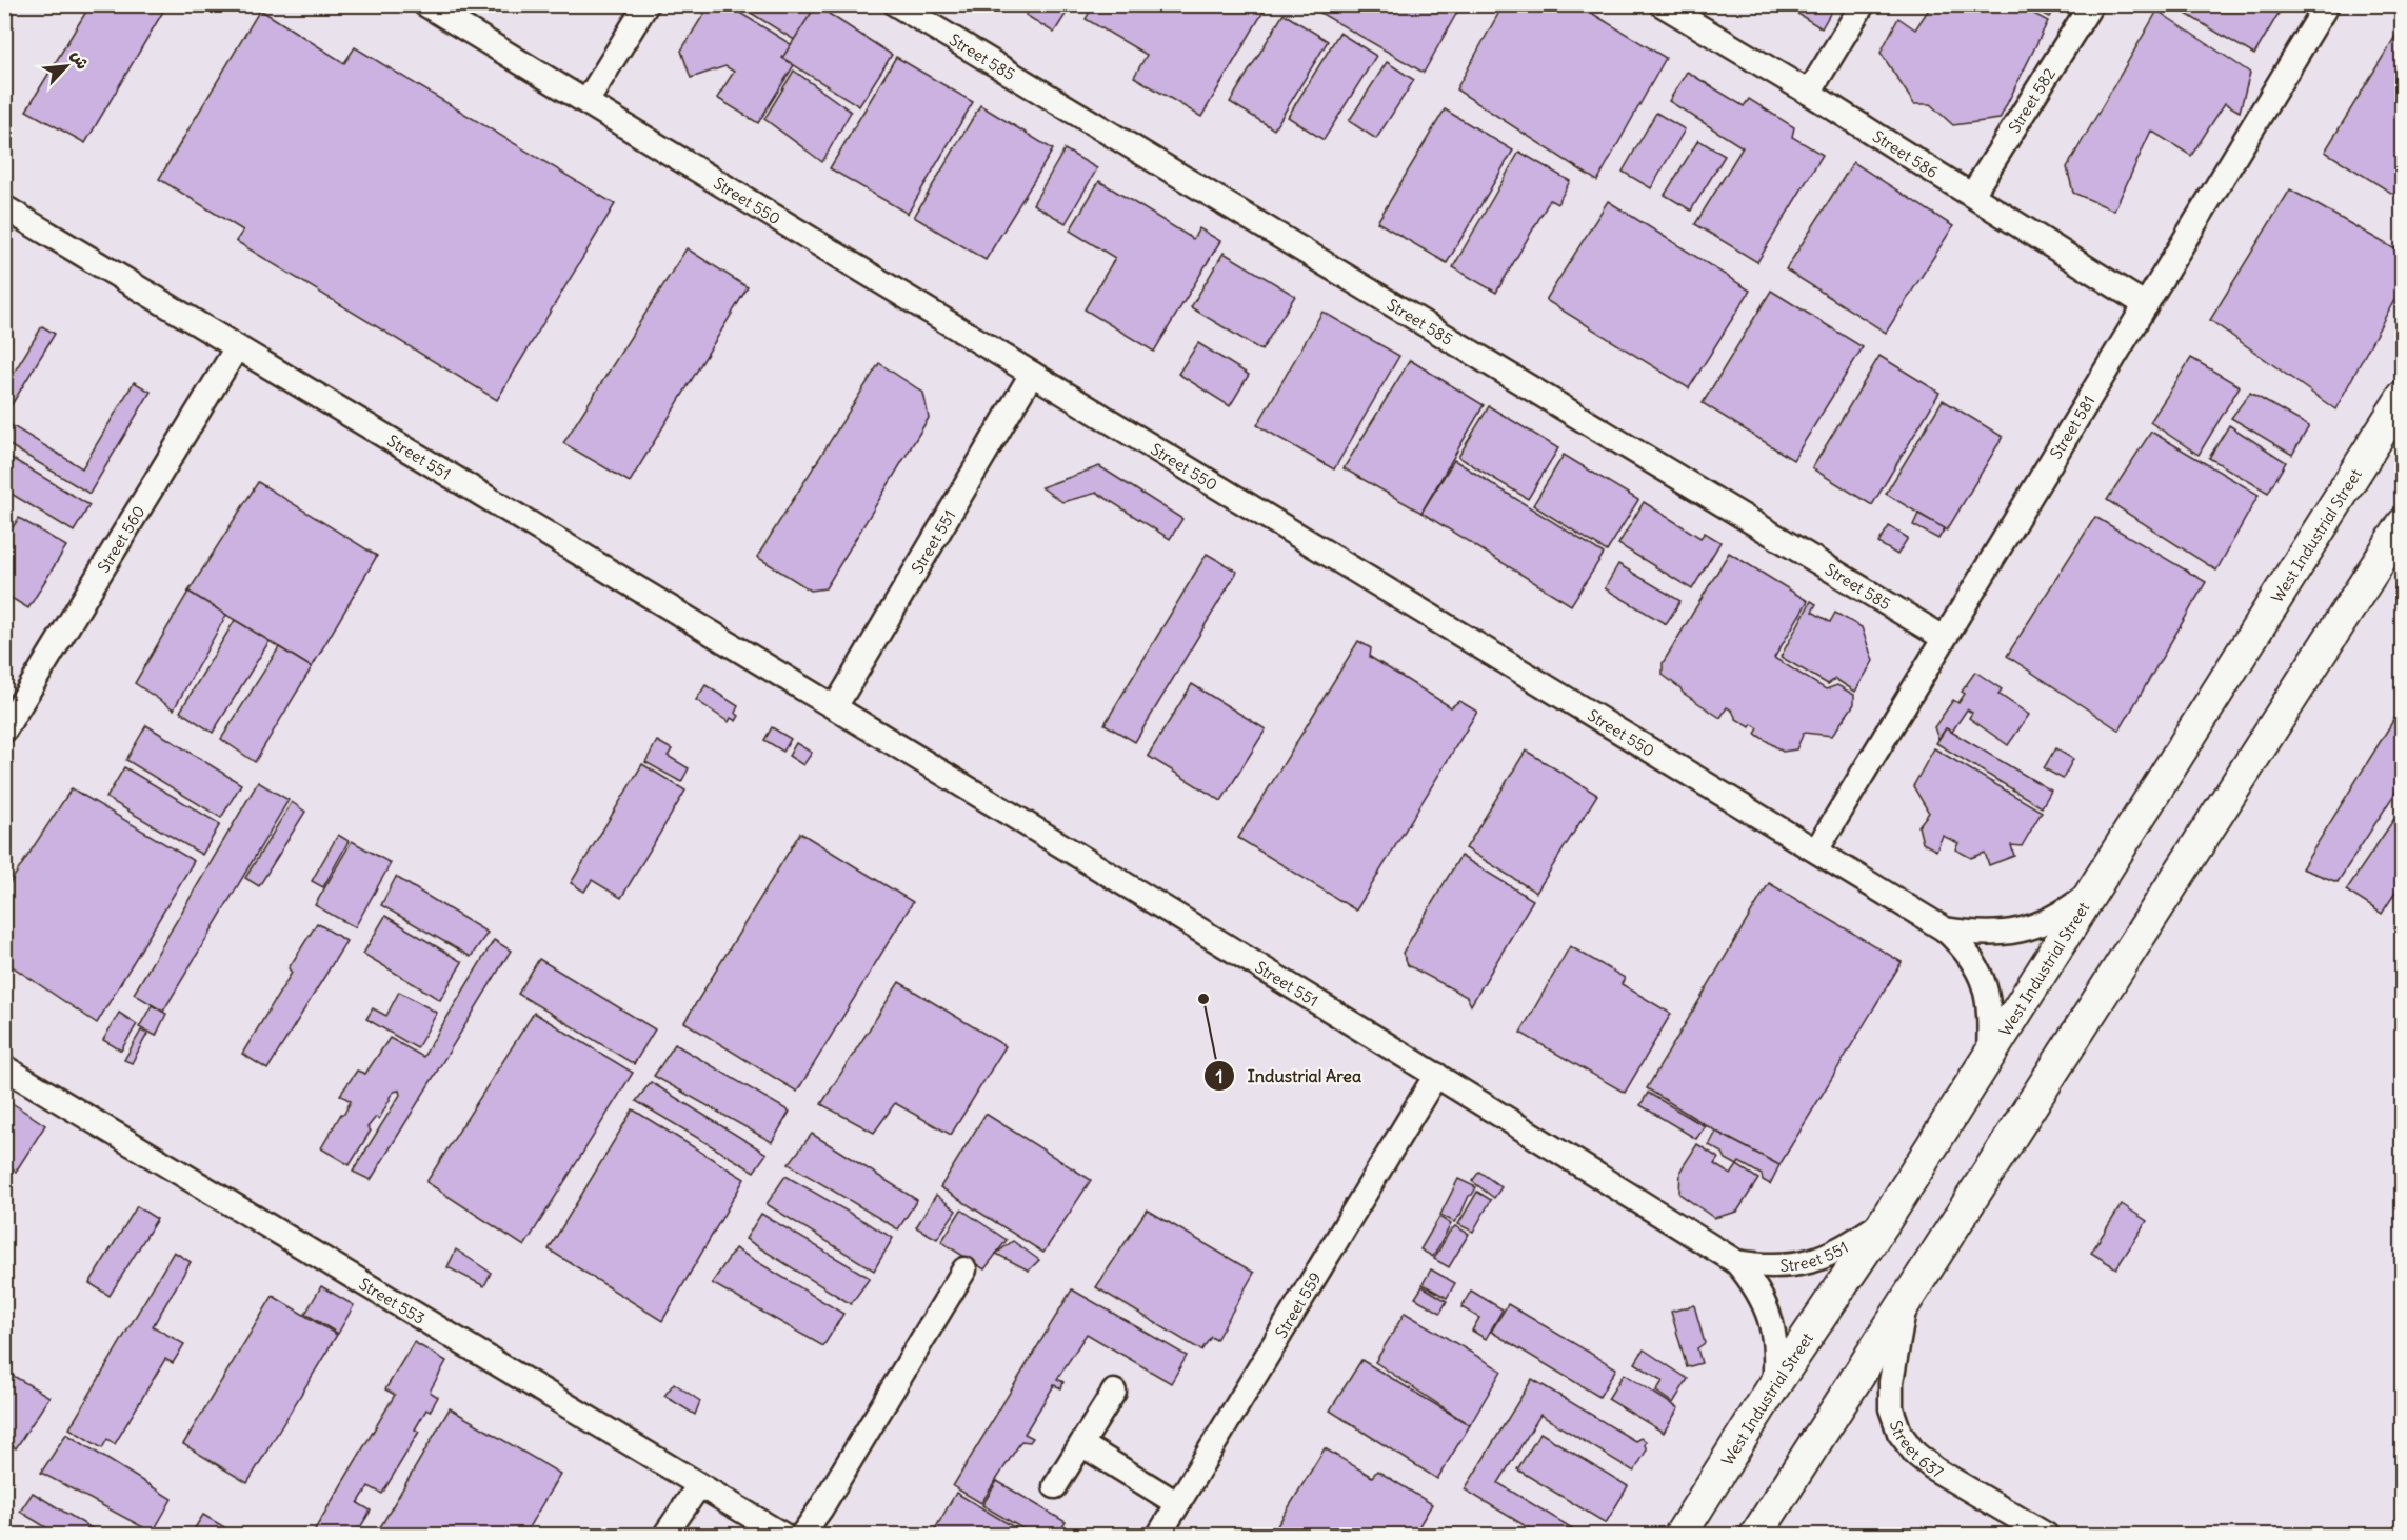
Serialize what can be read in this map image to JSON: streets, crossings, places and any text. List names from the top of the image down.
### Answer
{
  "streets": {
    "main road": ["West Industrial Street"],
    "street": [
      "Street 585",
      "Street 582",
      "Street 586",
      "Street 550",
      "Street 581",
      "Street 551",
      "Street 560",
      "Street 553",
      "Street 559",
      "Street 637"
    ]
  },
  "crossings": [
    ["Street 585", "Street 581"],
    ["Street 582", "Street 586"],
    ["Street 586", "Street 581"],
    ["Street 550", "Street 581"],
    ["Street 550", "Street 551"],
    ["Street 550", "West Industrial Street"],
    ["Street 551", "West Industrial Street"],
    ["Street 551", "Street 560"],
    ["Street 551", "Street 559"]
  ],
  "places": ["Industrial Area"],
  "north": "top right"
}
